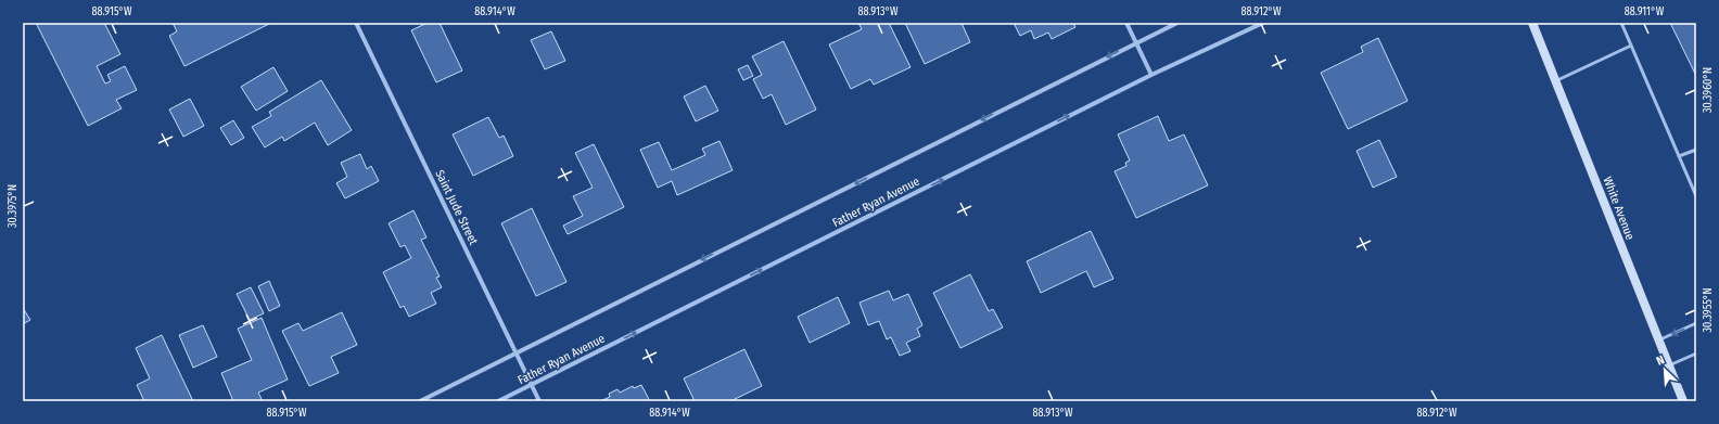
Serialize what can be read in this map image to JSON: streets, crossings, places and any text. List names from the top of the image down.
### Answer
{
  "streets": {
    "main road": ["White Avenue"],
    "street": ["Father Ryan Avenue", "Saint Jude Street"]
  },
  "crossings": [
    ["Father Ryan Avenue", "Saint Jude Street"]
  ],
  "north": "top left",
  "coordinates": [
    "88.915°W",
    "88.914°W",
    "88.913°W",
    "88.912°W",
    "88.911°W",
    "30.3960°N",
    "30.3975°N",
    "30.3955°N"
  ]
}
